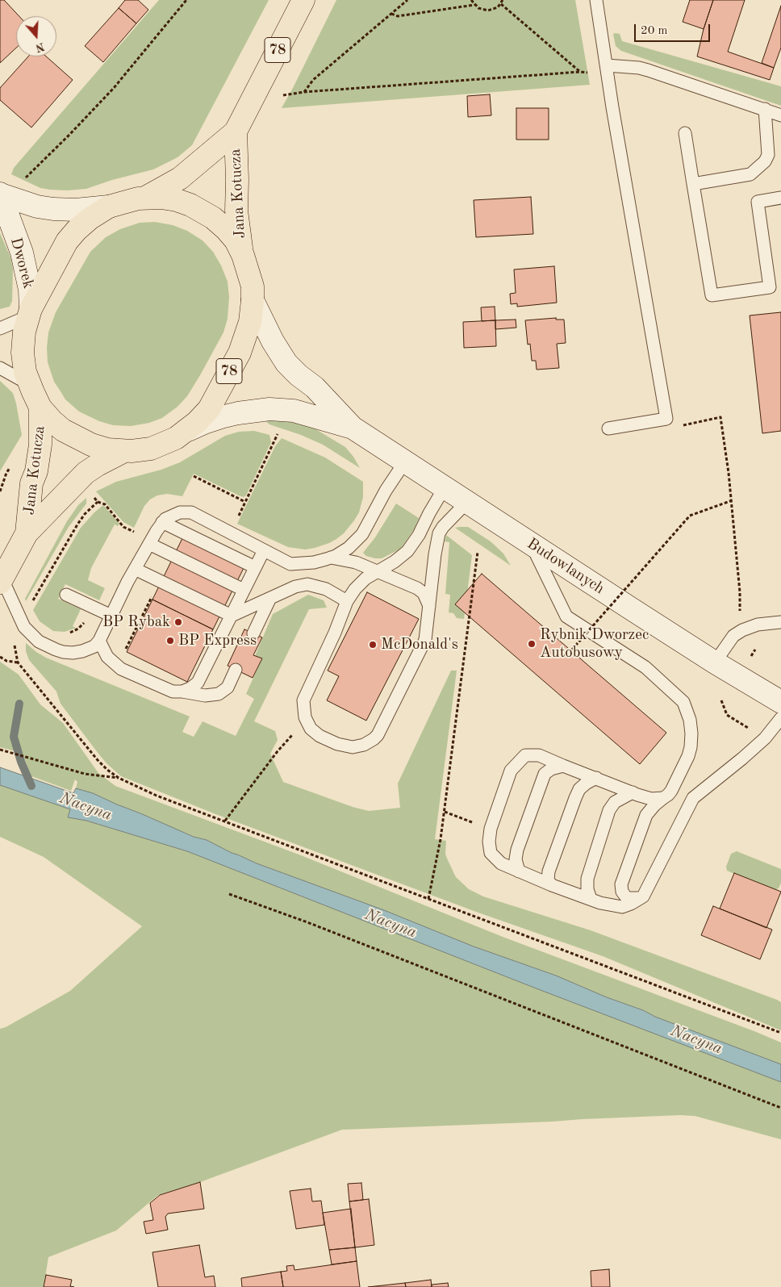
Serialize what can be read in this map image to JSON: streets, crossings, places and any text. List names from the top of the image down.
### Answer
{
  "streets": {
    "main road": ["78", "Jana Kotucza"],
    "street": ["Dworek", "Budowlanych"]
  },
  "crossings": [
    ["78", "Jana Kotucza"],
    ["78", "Dworek"],
    ["78", "Budowlanych"]
  ],
  "water": ["Nacyna"],
  "places": [
    "BP Rybak",
    "BP Express",
    "Rybnik Dworzec Autobusowy",
    "McDonald's"
  ],
  "scale_bar": "20 m",
  "north": "bottom"
}
